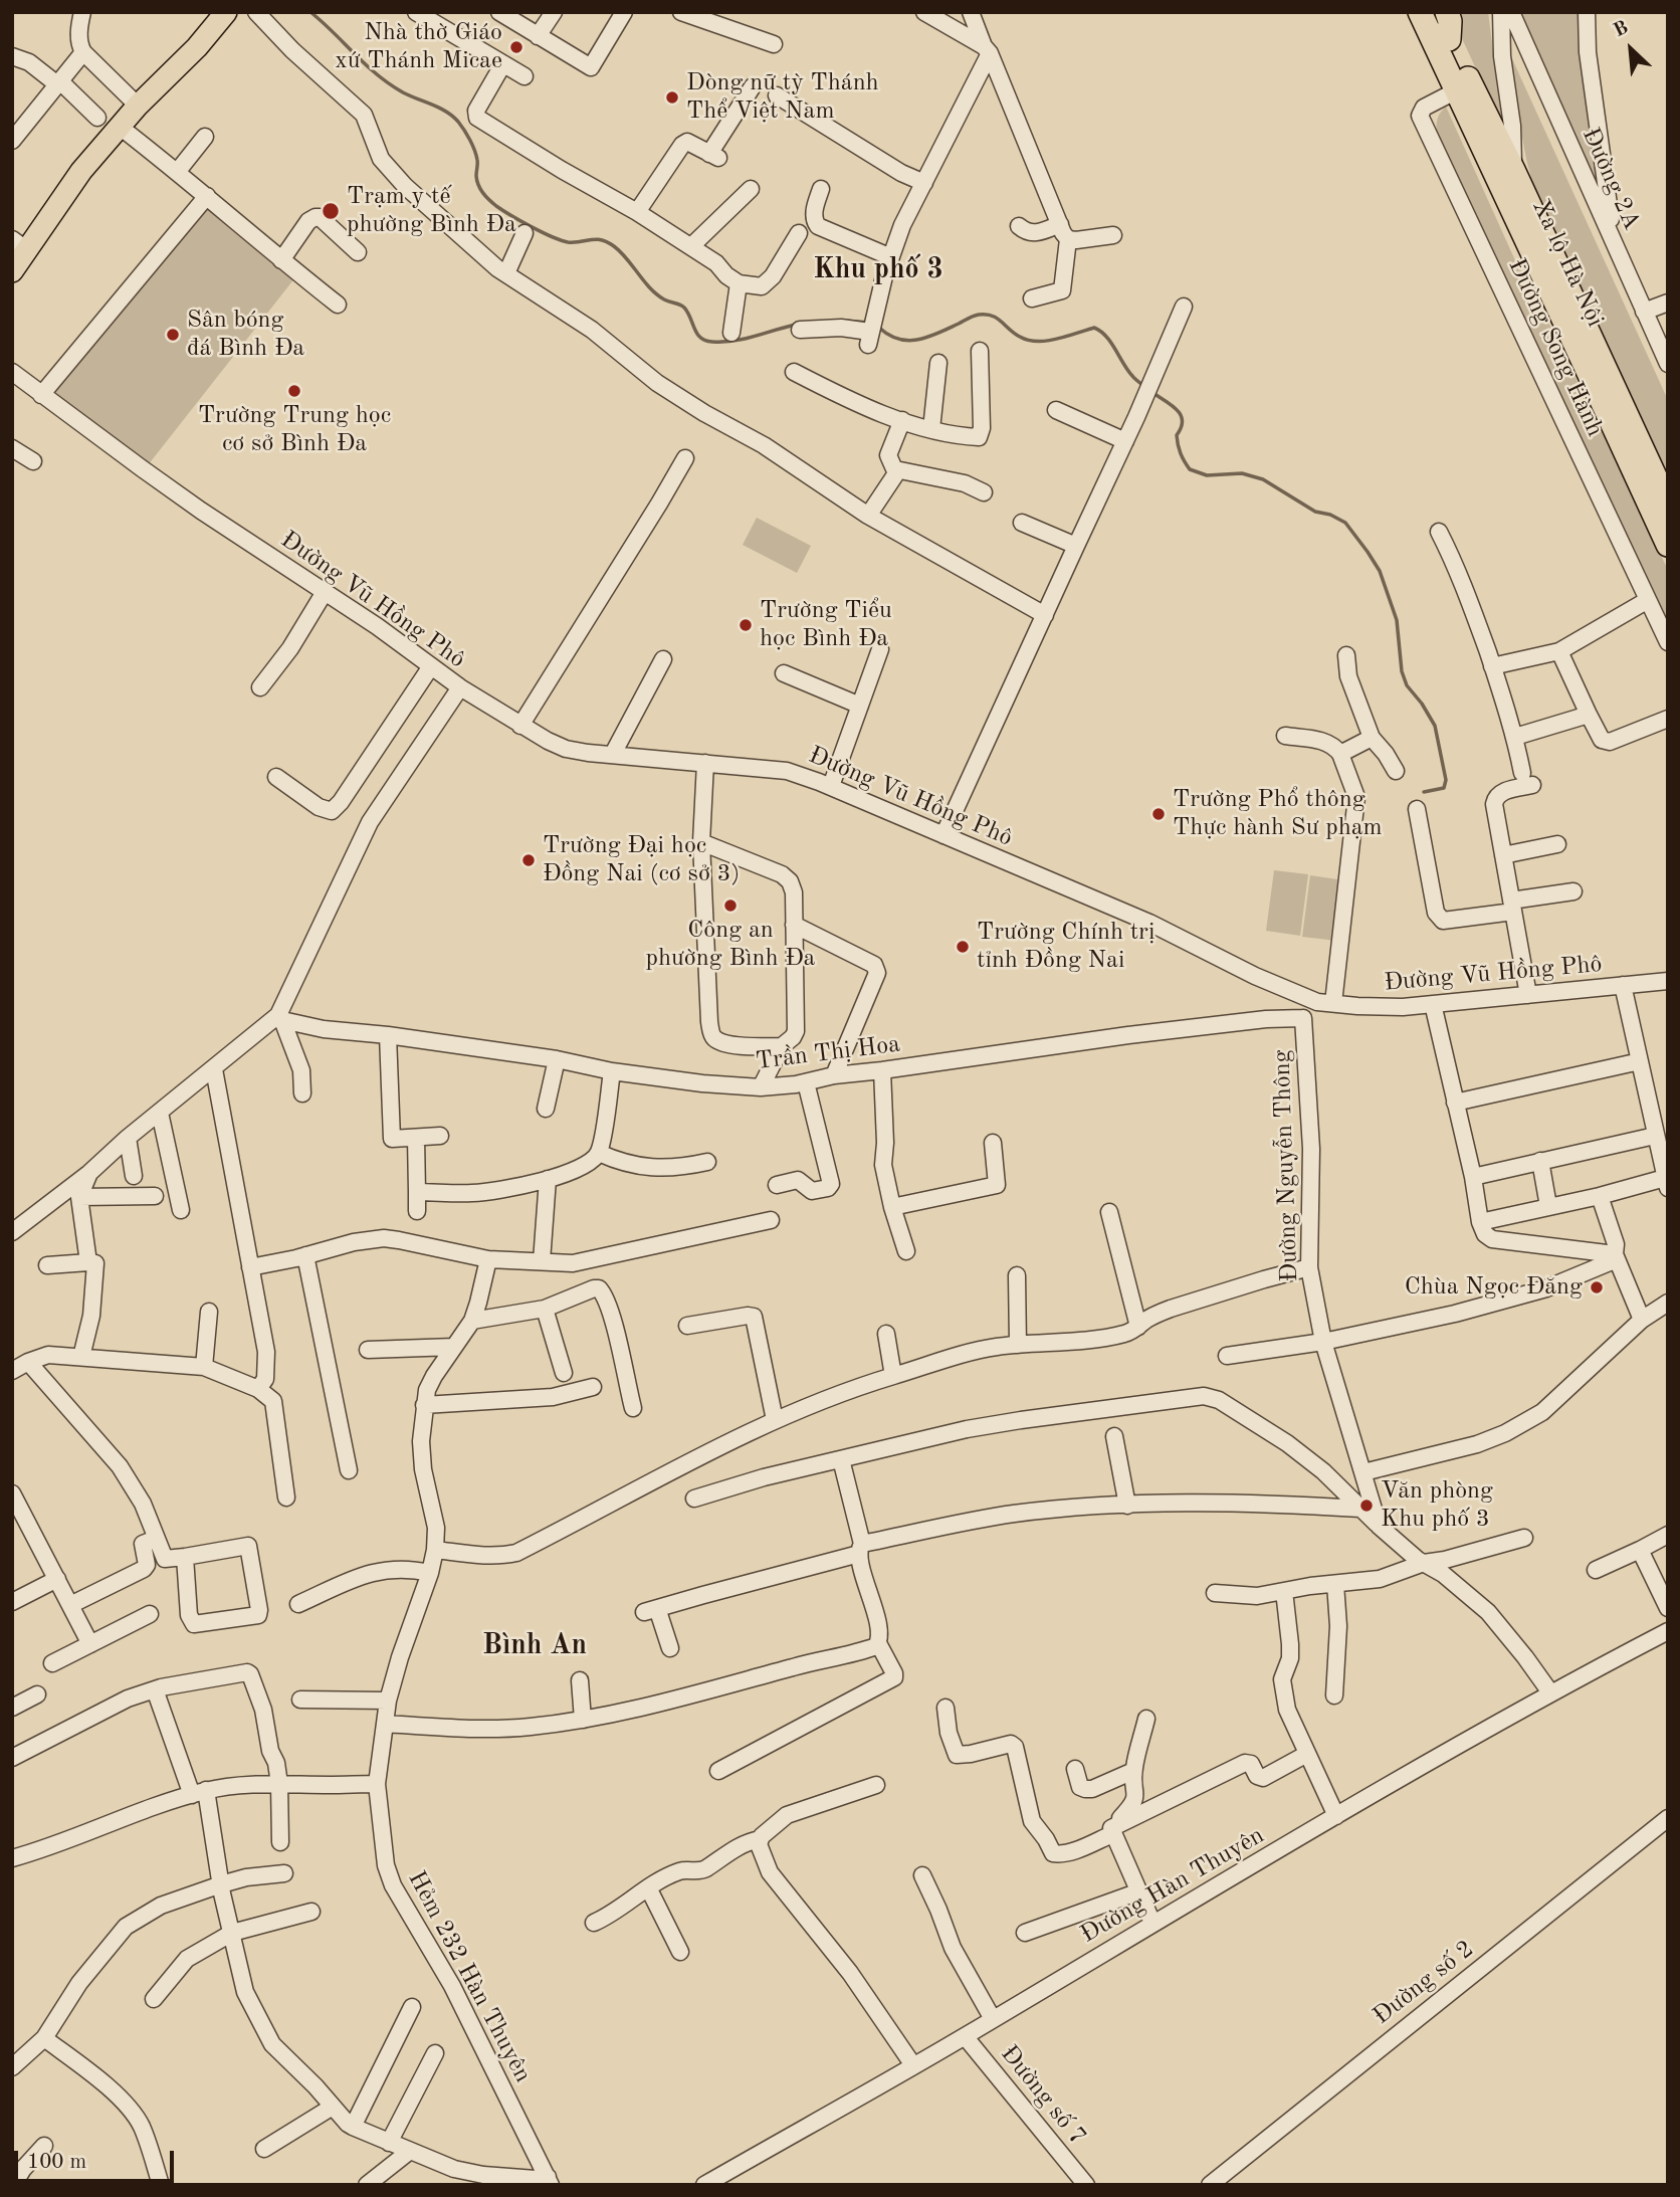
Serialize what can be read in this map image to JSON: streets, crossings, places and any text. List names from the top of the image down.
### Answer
{
  "streets": {
    "highway": ["Xa lộ Hà Nội"],
    "street": [
      "Đường 2A",
      "Đường Song Hành",
      "Đường Vũ Hồng Phô",
      "Trần Thị Hoa",
      "Đường Nguyễn Thông",
      "Đường Hàn Thuyên",
      "Hẻm 232 Hàn Thuyên",
      "Đường số 2",
      "Đường số 7"
    ]
  },
  "crossings": [
    ["Xa lộ Hà Nội", "Đường Song Hành"],
    ["Trần Thị Hoa", "Đường Nguyễn Thông"],
    ["Đường Hàn Thuyên", "Đường số 7"]
  ],
  "districts": ["Khu phố 3", "Bình An"],
  "places": [
    "Nhà thờ Giáo xứ Thánh Micae",
    "Dòng nữ tỳ Thánh Thể Việt Nam",
    "Trạm y tế phường Bình Đa",
    "Sân bóng đá Bình Đa",
    "Trường Trung học cơ sở Bình Đa",
    "Trường Tiểu học Bình Đa",
    "Trường Phổ thông Thực hành Sư phạm",
    "Trường Đại học Đồng Nai (cơ sở 3)",
    "Công an phường Bình Đa",
    "Trường Chính trị tỉnh Đồng Nai",
    "Chùa Ngọc Đăng",
    "Văn phòng Khu phố 3"
  ],
  "scale_bar": "100 m",
  "north": "top left"
}
